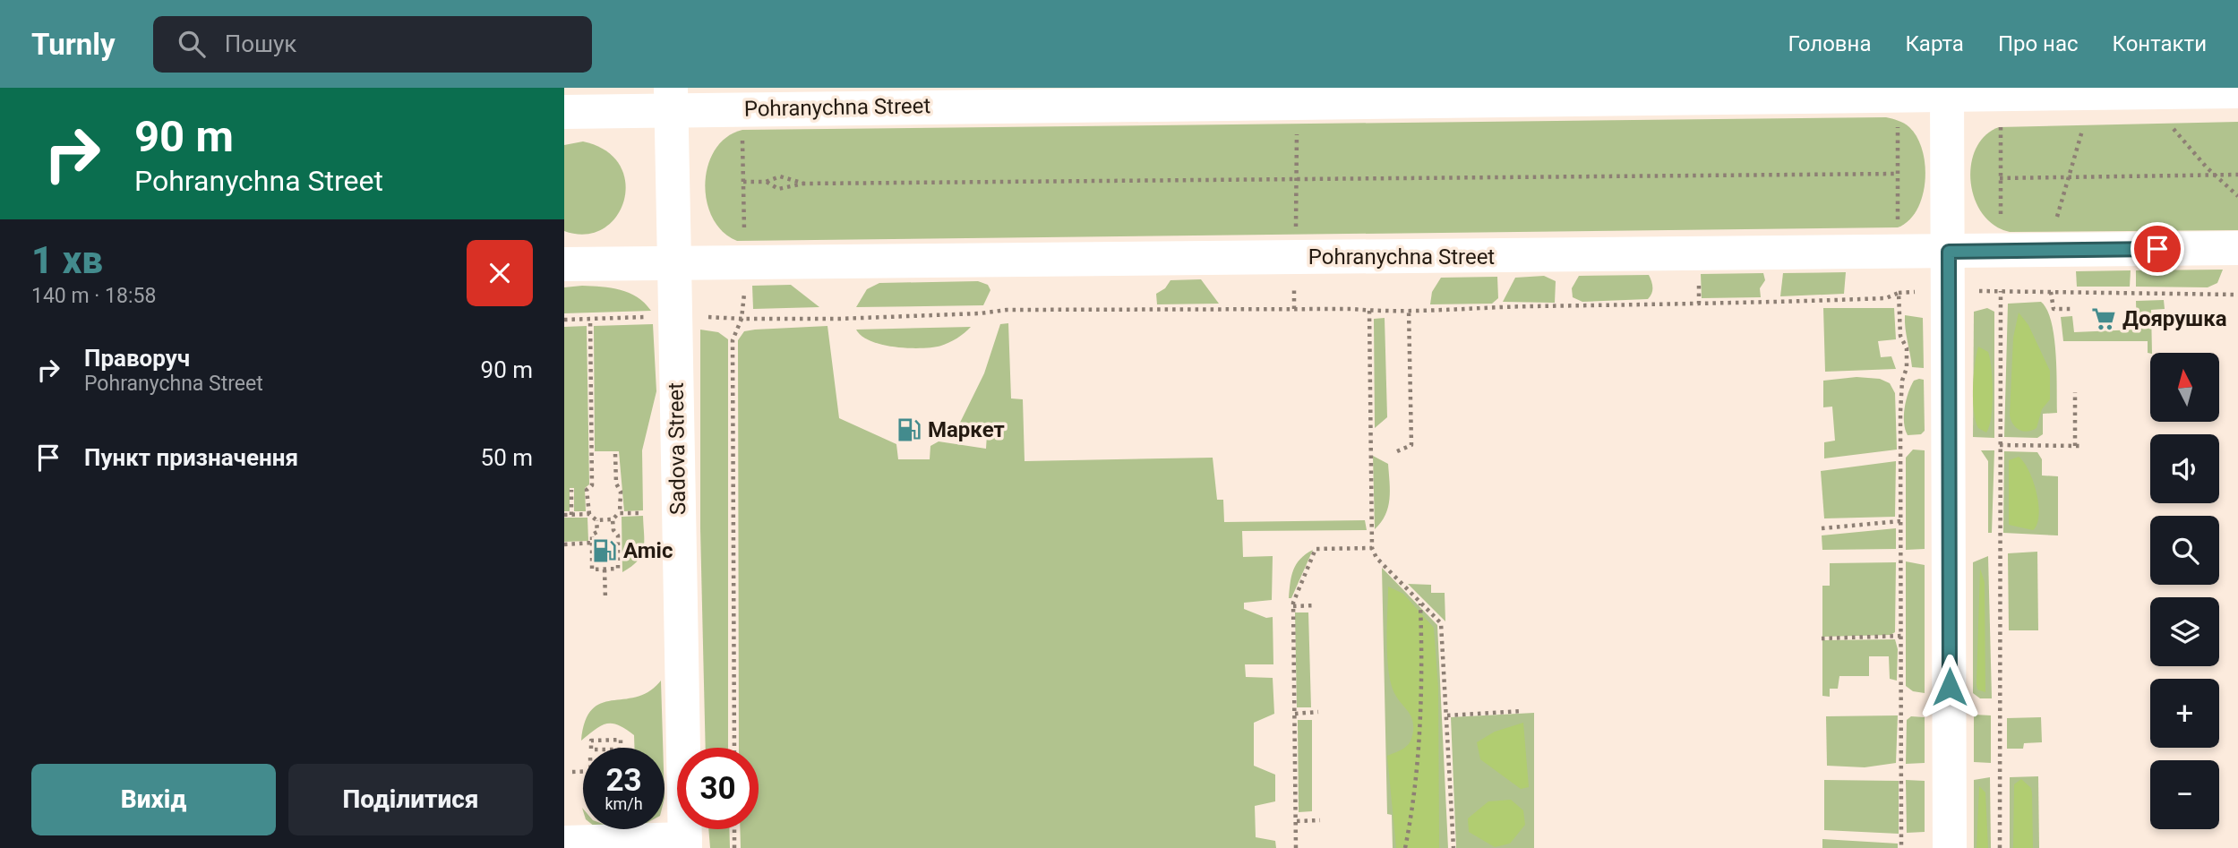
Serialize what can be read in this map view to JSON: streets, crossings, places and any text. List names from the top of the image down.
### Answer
{
  "streets": {
    "main road": ["Pohranychna Street", "Sadova Street"]
  },
  "crossings": [
    ["Pohranychna Street", "Sadova Street"]
  ],
  "places": {
    "supermarket": ["Доярушка"],
    "fuel station": ["Маркет", "Amic"]
  },
  "north": "top",
  "page": {
    "header": "Turnly",
    "search": "Пошук",
    "nav": [
      "Головна",
      "Карта",
      "Про нас",
      "Контакти"
    ],
    "turn": ["90 m", "Pohranychna Street"],
    "heading": ["1 хв", "140 m · 18:58"],
    "list": [
      {
        "name": "Праворуч",
        "note": "Pohranychna Street",
        "value": "90 m"
      },
      {
        "name": "Пункт призначення",
        "value": "50 m"
      }
    ],
    "map_buttons": ["+", "−"],
    "speed": "23 km/h",
    "limit": "30",
    "buttons": ["Вихід", "Поділитися"]
  }
}
